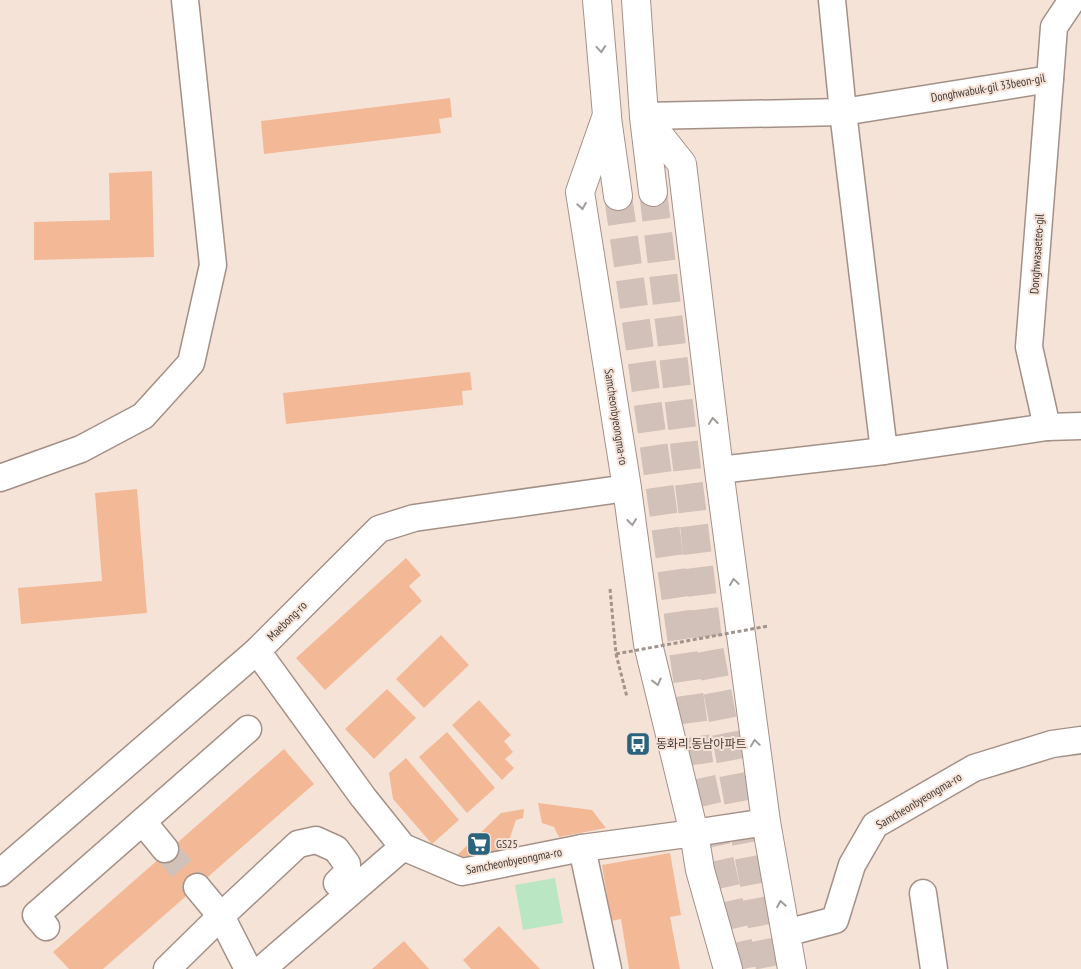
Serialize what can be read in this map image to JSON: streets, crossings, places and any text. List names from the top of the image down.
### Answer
{
  "streets": {
    "main road": ["Samcheonbyeongma-ro"],
    "street": ["Donghwabuk-gil 33beon-gil", "Donghwasaeteo-gil", "Maebong-ro"]
  },
  "crossings": [
    ["Donghwabuk-gil 33beon-gil", "Donghwasaeteo-gil"],
    ["Samcheonbyeongma-ro", "Maebong-ro"]
  ],
  "places": {
    "bus stop": ["동화리.동남아파트"],
    "supermarket": ["GS25"]
  }
}
